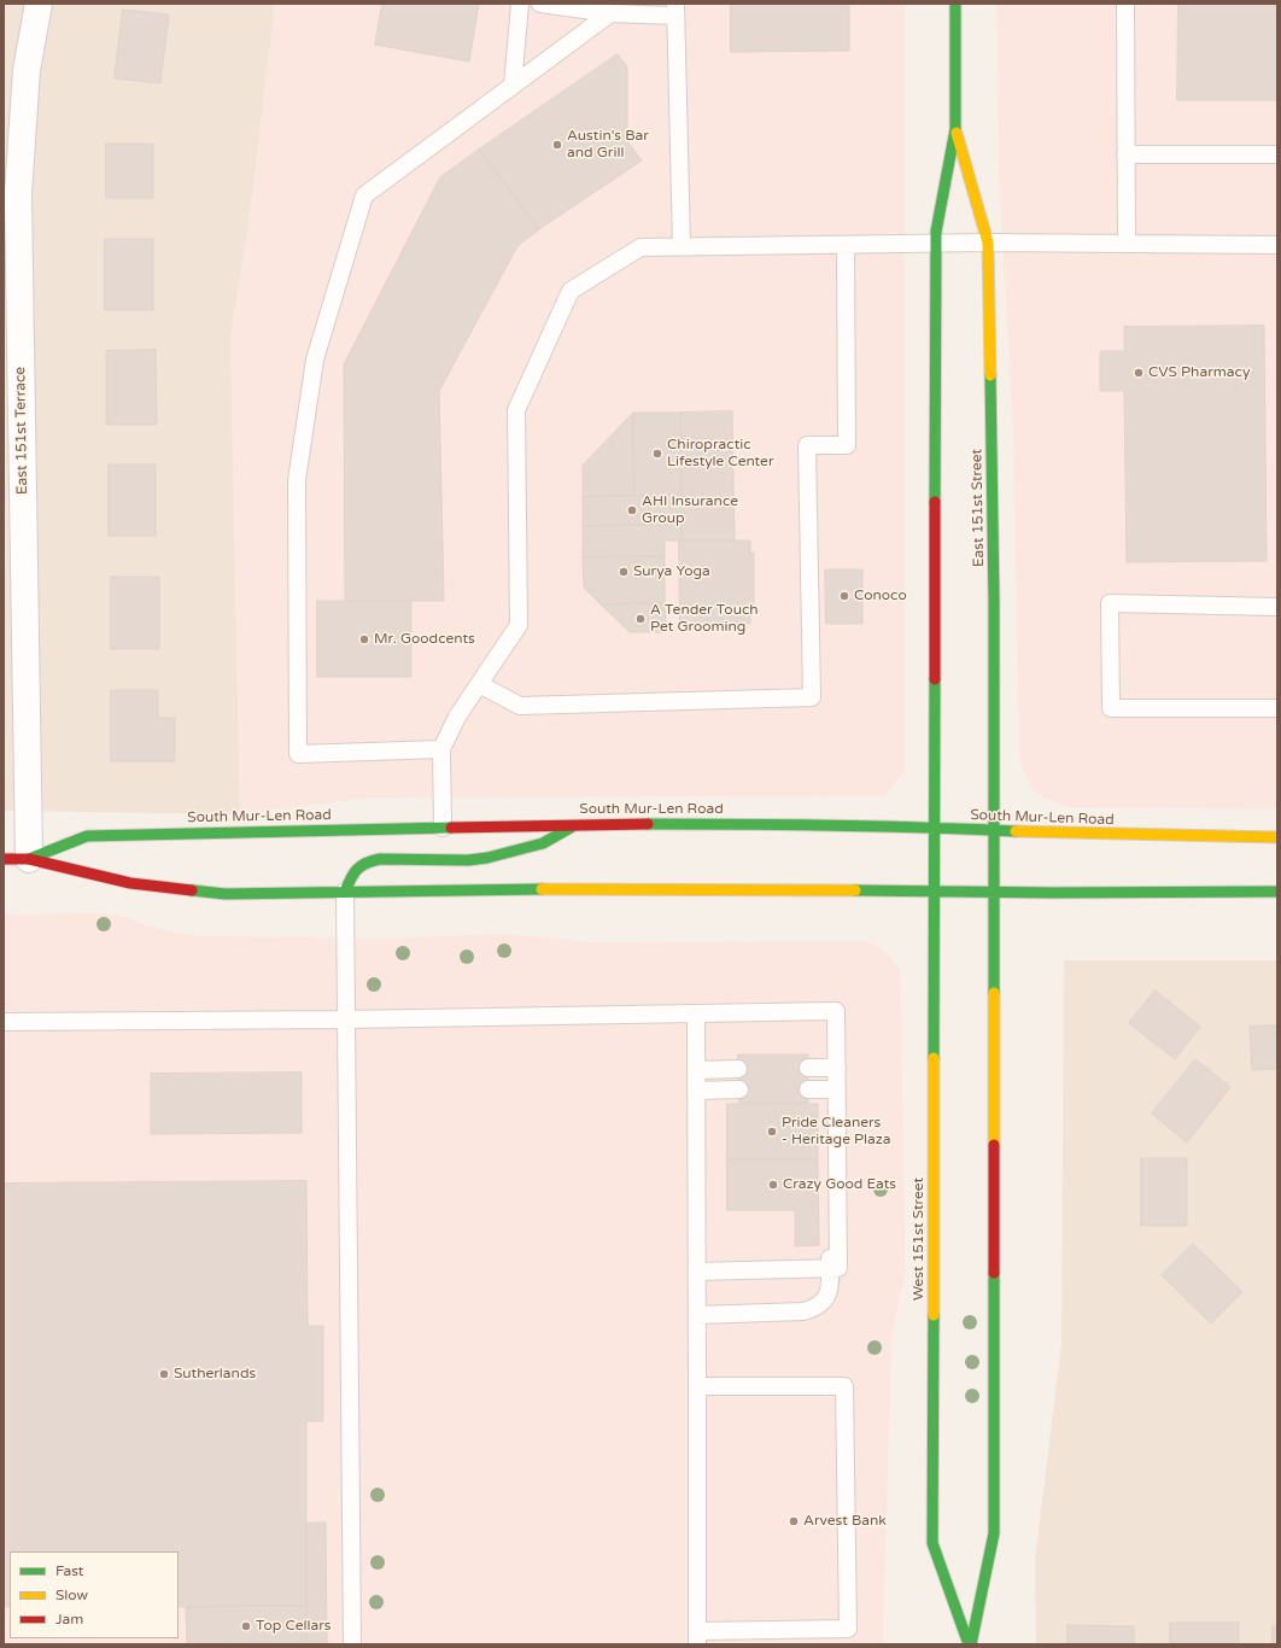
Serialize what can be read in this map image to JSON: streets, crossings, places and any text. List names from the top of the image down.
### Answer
{
  "streets": {
    "main road": ["East 151st Street", "South Mur-Len Road", "West 151st Street"],
    "street": ["East 151st Terrace"]
  },
  "crossings": [
    ["East 151st Terrace", "South Mur-Len Road"],
    ["East 151st Street", "South Mur-Len Road"],
    ["East 151st Street", "West 151st Street"],
    ["South Mur-Len Road", "West 151st Street"]
  ],
  "places": [
    "Austin's Bar and Grill",
    "CVS Pharmacy",
    "Chiropractic Lifestyle Center",
    "AHI Insurance Group",
    "Surya Yoga",
    "Conoco",
    "A Tender Touch Pet Grooming",
    "Mr. Goodcents",
    "Pride Cleaners - Heritage Plaza",
    "Crazy Good Eats",
    "Sutherlands",
    "Arvest Bank",
    "Top Cellars"
  ],
  "legend": ["Fast", "Slow", "Jam"]
}
